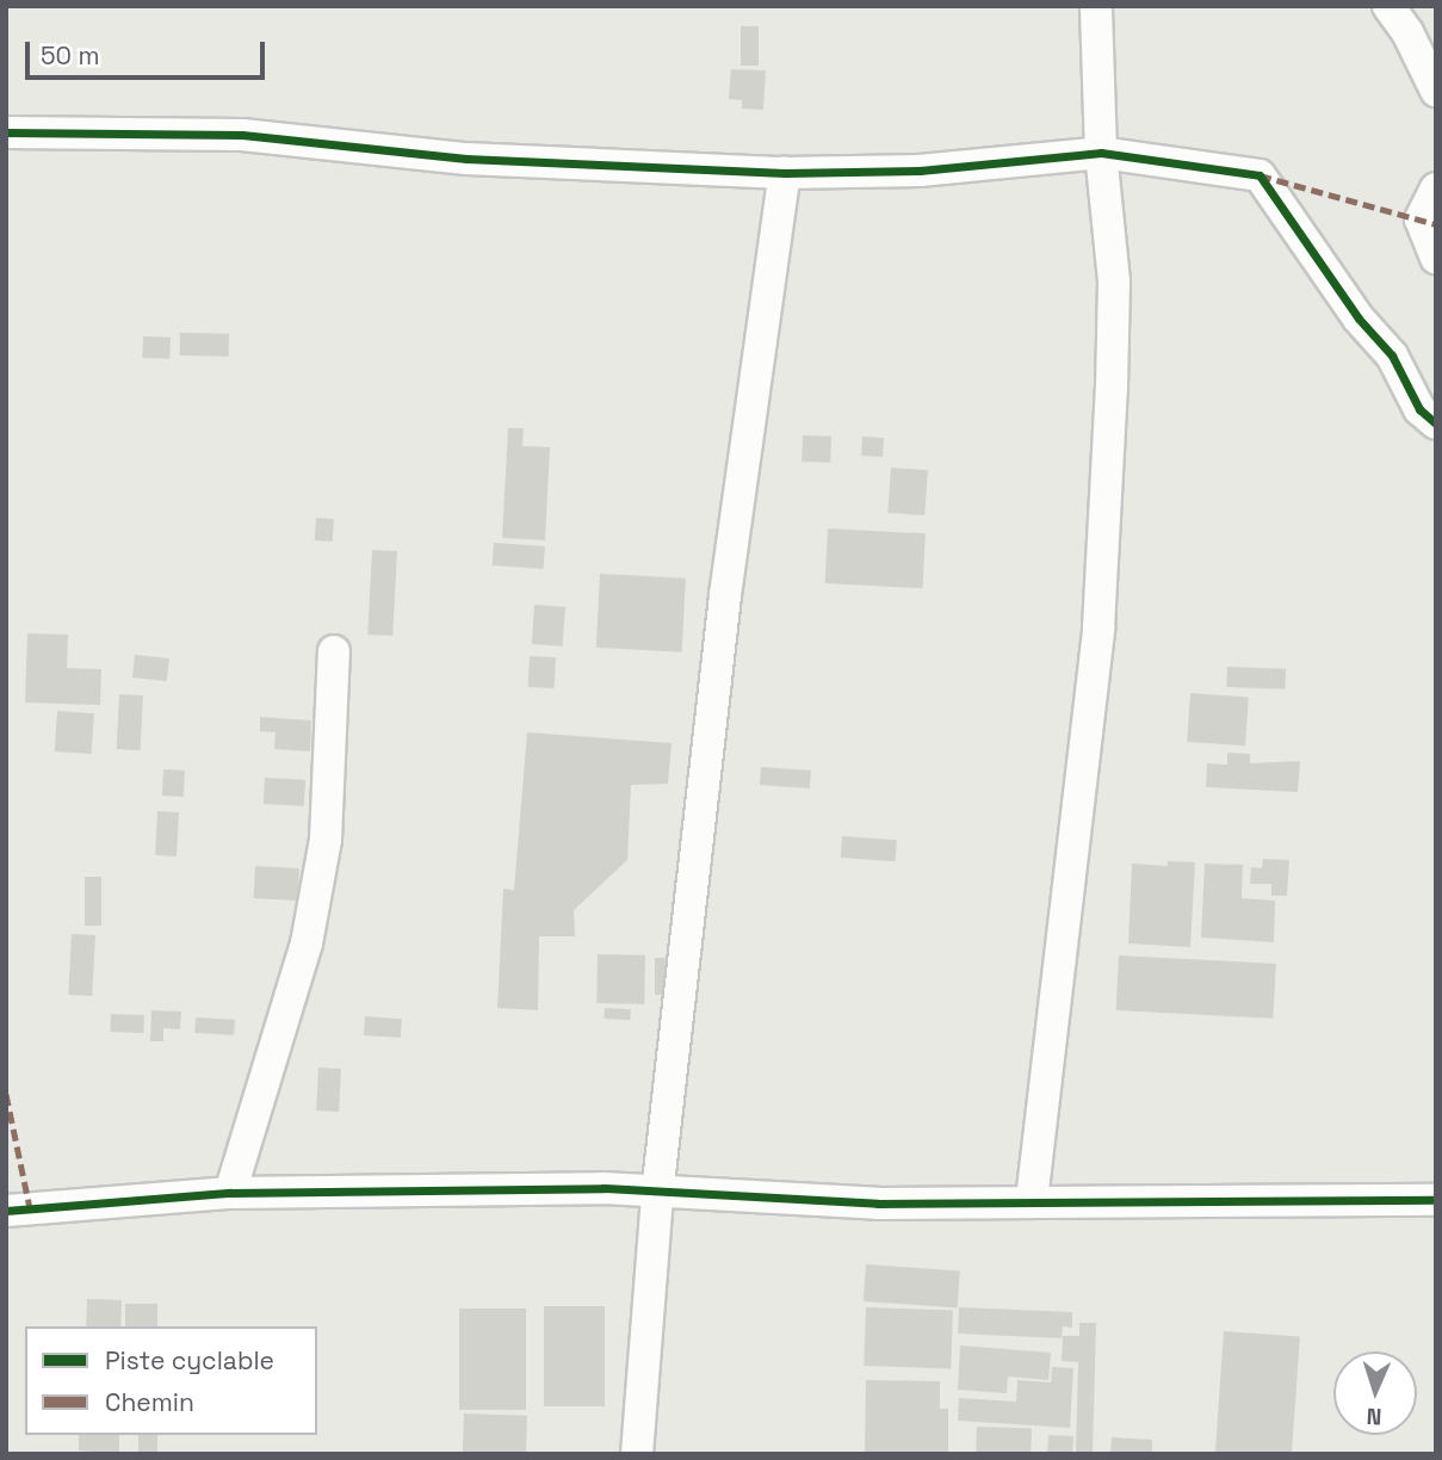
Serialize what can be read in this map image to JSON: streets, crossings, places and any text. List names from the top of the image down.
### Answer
{
  "legend": ["Piste cyclable", "Chemin"],
  "scale_bar": "50 m",
  "north": "bottom"
}
